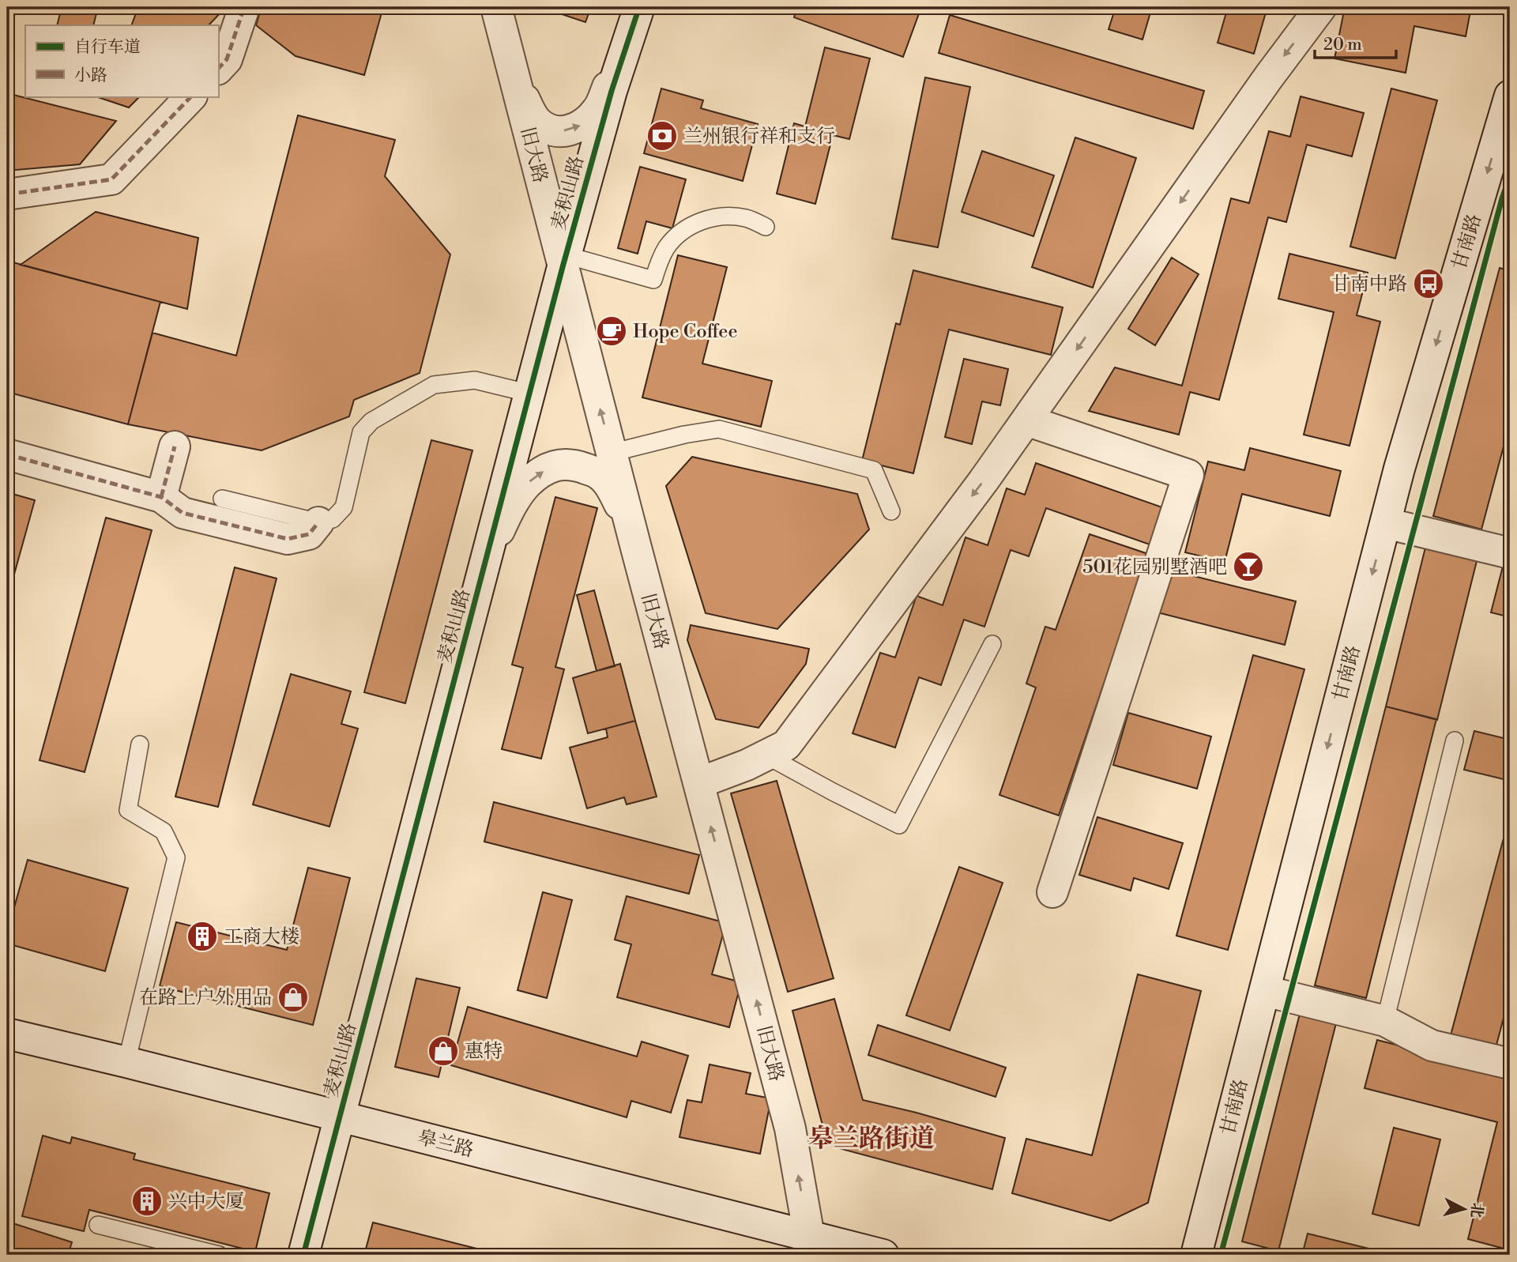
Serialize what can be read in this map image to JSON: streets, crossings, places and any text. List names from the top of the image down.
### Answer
{
  "streets": {
    "street": [
      "旧大路",
      "麦积山路",
      "甘南路",
      "皋兰路"
    ]
  },
  "crossings": [
    ["旧大路", "麦积山路"],
    ["旧大路", "皋兰路"],
    ["麦积山路", "皋兰路"]
  ],
  "one_way": ["旧大路", "甘南路"],
  "districts": ["皋兰路街道"],
  "places": {
    "bank": ["兰州银行祥和支行"],
    "bus stop": ["甘南中路"],
    "cafe": ["Hope Coffee"],
    "bar": ["501花园别墅酒吧"],
    "building": ["工商大楼", "兴中大厦"],
    "shop": ["在路上户外用品", "惠特"]
  },
  "legend": ["自行车道", "小路"],
  "scale_bar": "20 m",
  "north": "right"
}
